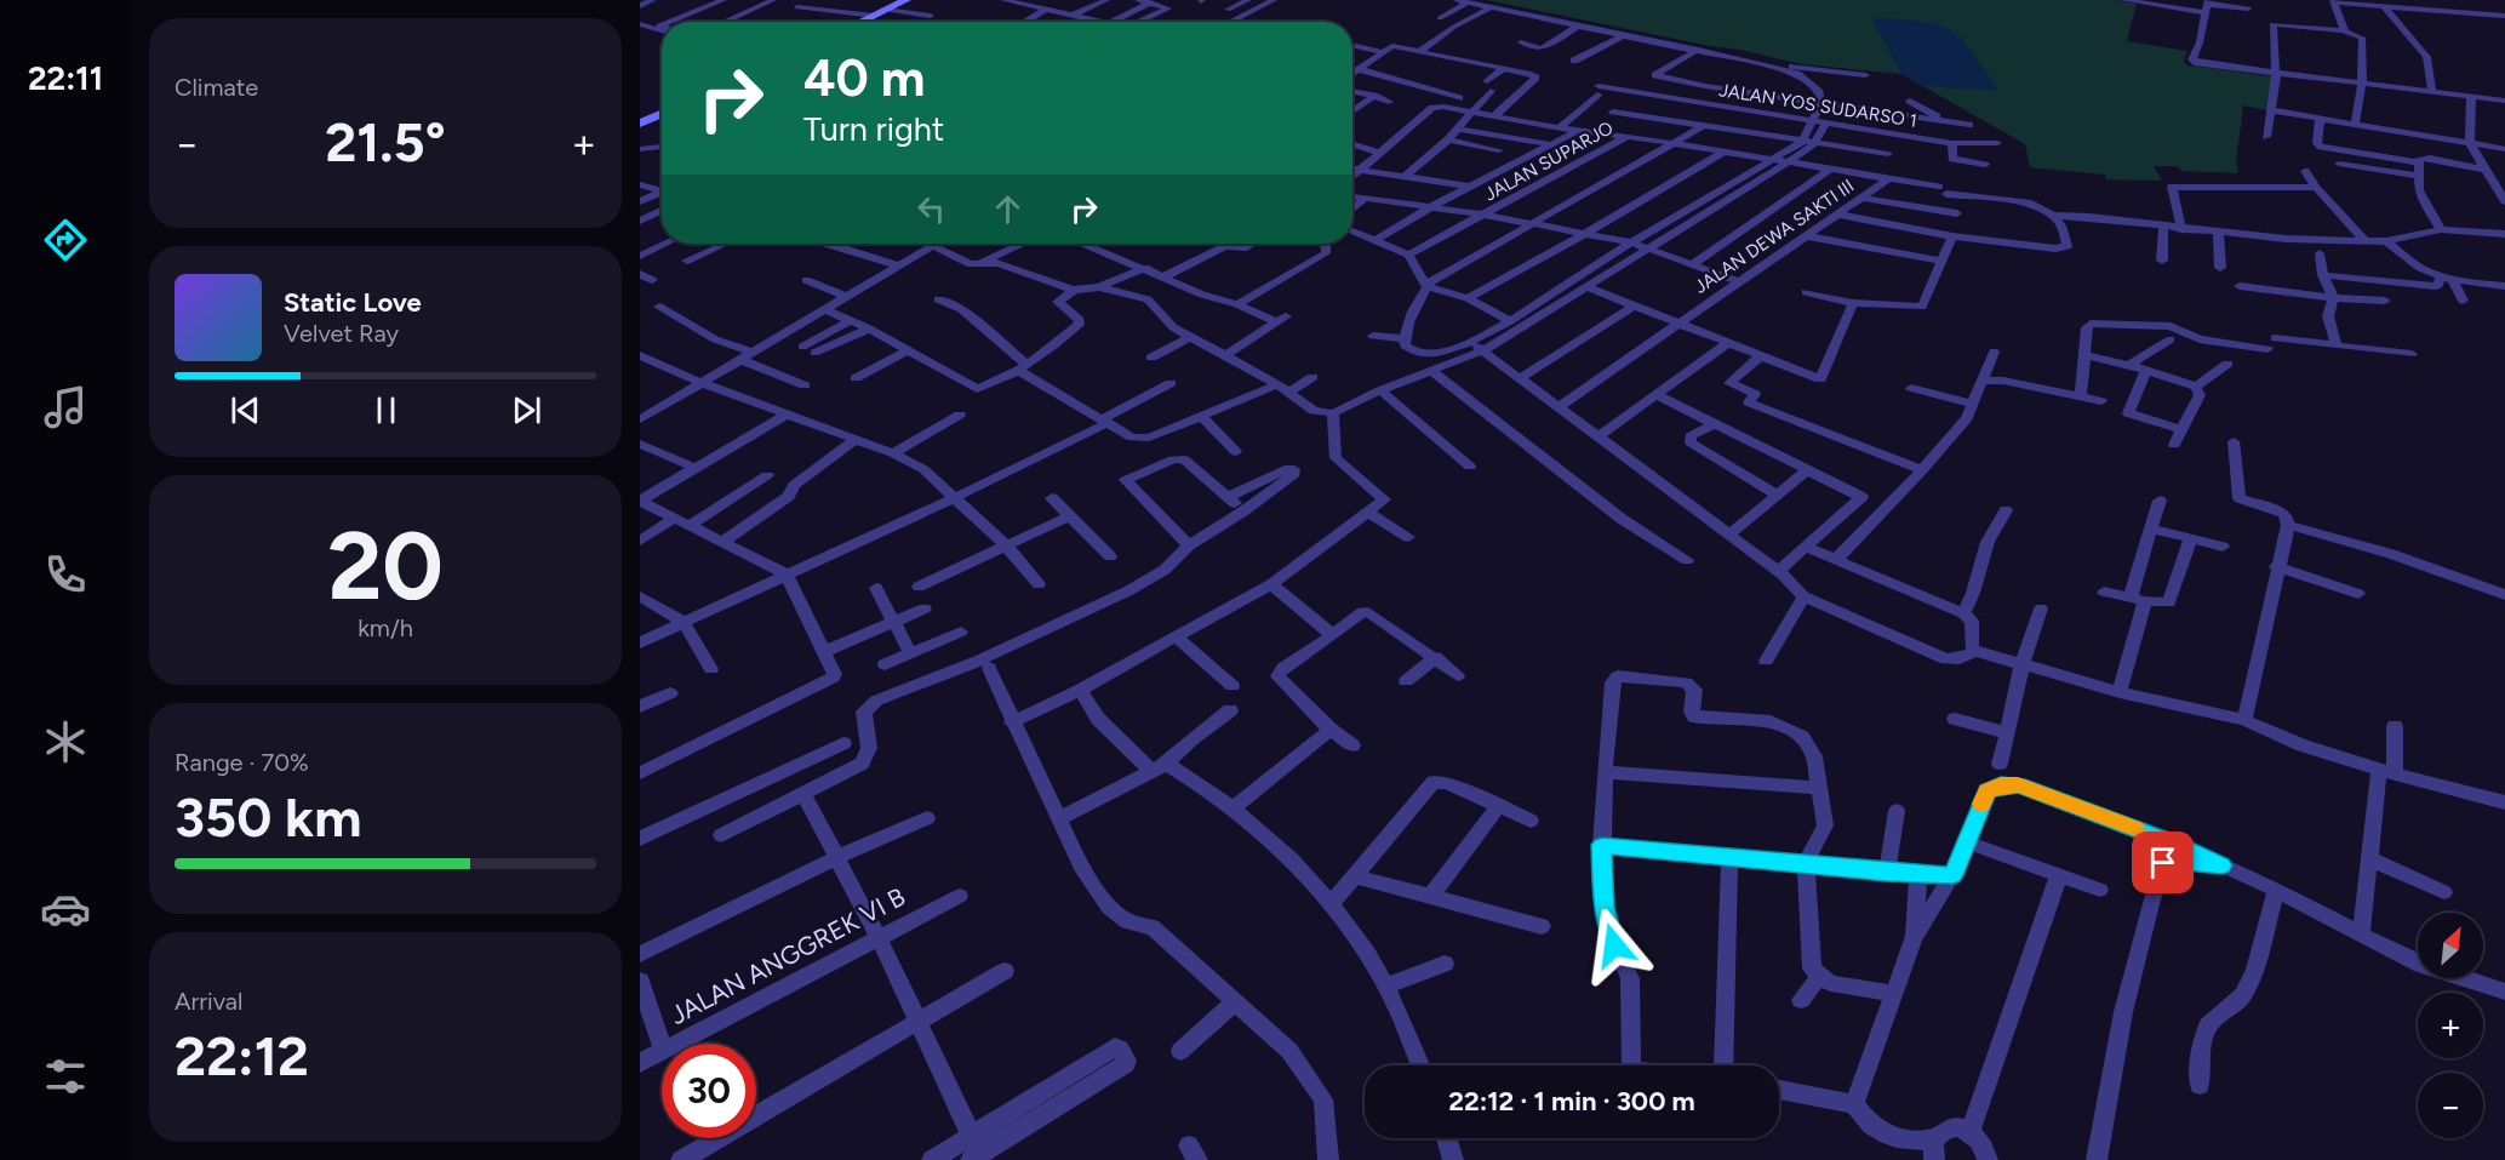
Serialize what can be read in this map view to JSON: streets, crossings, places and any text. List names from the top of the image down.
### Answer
{
  "streets": {
    "street": [
      "JALAN YOS SUDARSO 1",
      "JALAN SUPARJO",
      "JALAN DEWA SAKTI III",
      "JALAN ANGGREK VI B"
    ]
  },
  "north": "top right",
  "page": {
    "tabs": "22:11",
    "tile": [
      "Climate",
      ["20", "km/h"],
      ["Range · 70%", "350 km"],
      ["Arrival", "22:12"]
    ],
    "turn": ["40 m", "Turn right"],
    "heat": ["−", "21.5°", "+"],
    "song": ["Static Love", "Velvet Ray"],
    "map_buttons": ["+", "−"],
    "limit": "30",
    "trip": "22:12 · 1 min · 300 m"
  }
}
